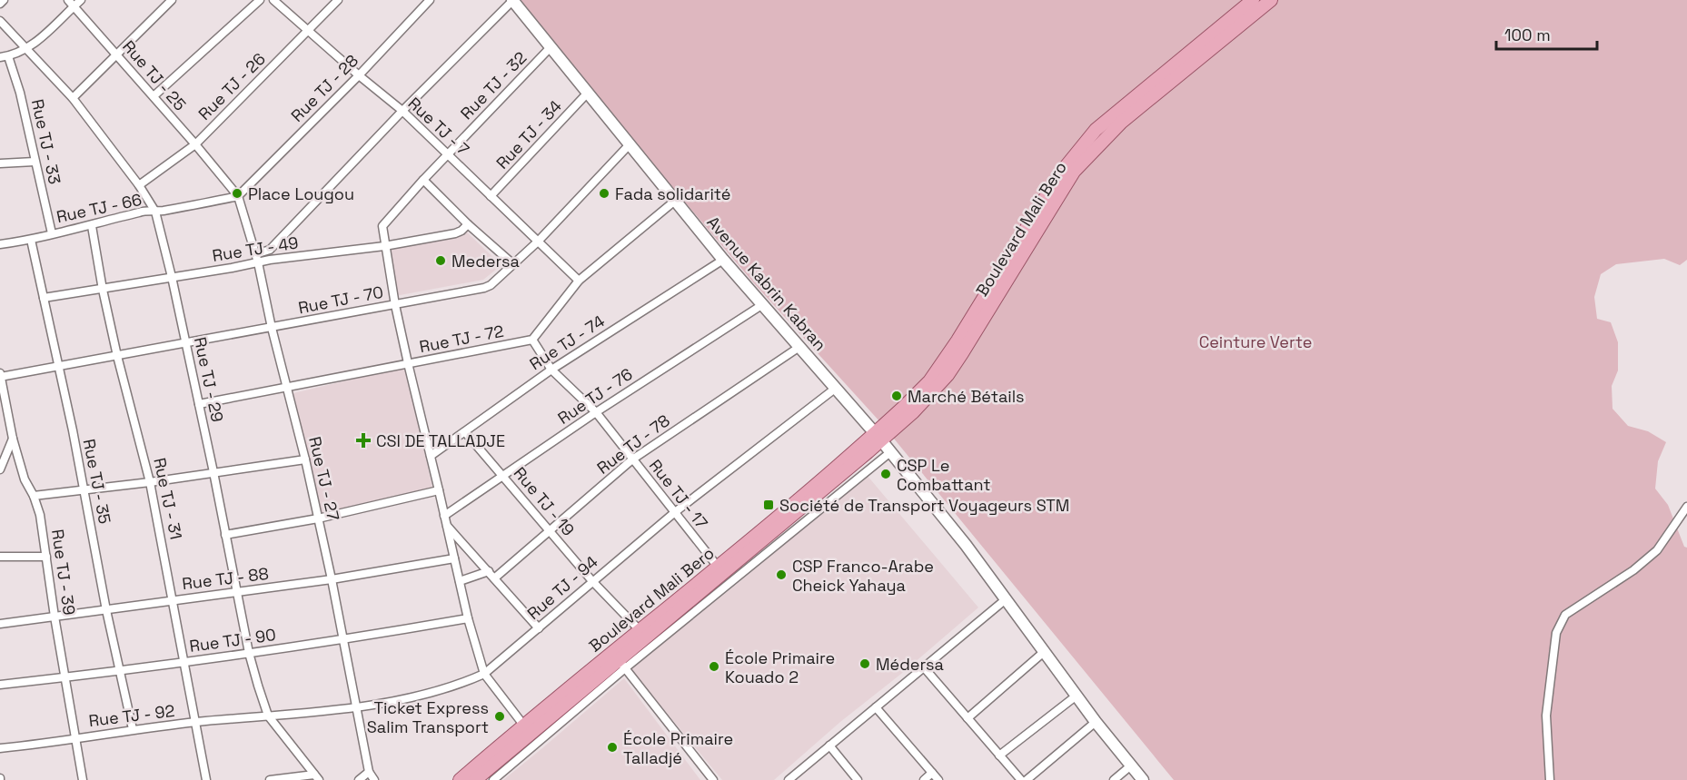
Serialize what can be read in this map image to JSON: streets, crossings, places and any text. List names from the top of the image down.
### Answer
{
  "streets": {
    "main road": ["Boulevard Mali Bero"],
    "street": [
      "Rue TJ - 25",
      "Rue TJ - 32",
      "Rue TJ - 26",
      "Rue TJ - 28",
      "Rue TJ - 7",
      "Rue TJ - 34",
      "Rue TJ - 33",
      "Rue TJ - 66",
      "Rue TJ - 49",
      "Avenue Kabrin Kabran",
      "Rue TJ - 70",
      "Rue TJ - 72",
      "Rue TJ - 74",
      "Rue TJ - 29",
      "Rue TJ - 76",
      "Rue TJ - 78",
      "Rue TJ - 27",
      "Rue TJ - 35",
      "Rue TJ - 17",
      "Rue TJ - 31",
      "Rue TJ - 19",
      "Rue TJ - 39",
      "Rue TJ - 88",
      "Rue TJ - 94",
      "Rue TJ - 90",
      "Rue TJ - 92"
    ]
  },
  "crossings": [
    ["Rue TJ - 25", "Rue TJ - 26"],
    ["Rue TJ - 25", "Rue TJ - 28"],
    ["Rue TJ - 25", "Rue TJ - 66"],
    ["Rue TJ - 25", "Rue TJ - 27"],
    ["Rue TJ - 32", "Rue TJ - 7"],
    ["Rue TJ - 32", "Rue TJ - 49"],
    ["Rue TJ - 32", "Avenue Kabrin Kabran"],
    ["Rue TJ - 32", "Rue TJ - 70"],
    ["Rue TJ - 32", "Rue TJ - 72"],
    ["Rue TJ - 32", "Rue TJ - 74"],
    ["Rue TJ - 32", "Rue TJ - 76"],
    ["Rue TJ - 32", "Rue TJ - 88"],
    ["Rue TJ - 32", "Rue TJ - 94"],
    ["Rue TJ - 32", "Rue TJ - 90"],
    ["Rue TJ - 26", "Rue TJ - 7"],
    ["Rue TJ - 26", "Rue TJ - 29"],
    ["Rue TJ - 28", "Rue TJ - 7"],
    ["Rue TJ - 28", "Rue TJ - 66"],
    ["Rue TJ - 28", "Rue TJ - 27"],
    ["Rue TJ - 7", "Rue TJ - 34"],
    ["Rue TJ - 7", "Rue TJ - 70"],
    ["Rue TJ - 34", "Avenue Kabrin Kabran"],
    ["Rue TJ - 33", "Rue TJ - 66"],
    ["Rue TJ - 66", "Rue TJ - 29"],
    ["Rue TJ - 66", "Rue TJ - 27"],
    ["Rue TJ - 66", "Rue TJ - 35"],
    ["Rue TJ - 66", "Rue TJ - 31"],
    ["Boulevard Mali Bero", "Rue TJ - 17"],
    ["Boulevard Mali Bero", "Rue TJ - 19"],
    ["Rue TJ - 49", "Rue TJ - 29"],
    ["Rue TJ - 49", "Rue TJ - 27"],
    ["Rue TJ - 49", "Rue TJ - 35"],
    ["Rue TJ - 49", "Rue TJ - 31"],
    ["Avenue Kabrin Kabran", "Rue TJ - 70"],
    ["Avenue Kabrin Kabran", "Rue TJ - 74"],
    ["Avenue Kabrin Kabran", "Rue TJ - 76"],
    ["Avenue Kabrin Kabran", "Rue TJ - 78"],
    ["Avenue Kabrin Kabran", "Rue TJ - 94"],
    ["Rue TJ - 70", "Rue TJ - 29"],
    ["Rue TJ - 70", "Rue TJ - 27"],
    ["Rue TJ - 70", "Rue TJ - 35"],
    ["Rue TJ - 70", "Rue TJ - 31"],
    ["Rue TJ - 70", "Rue TJ - 39"],
    ["Rue TJ - 72", "Rue TJ - 29"],
    ["Rue TJ - 72", "Rue TJ - 27"],
    ["Rue TJ - 72", "Rue TJ - 17"],
    ["Rue TJ - 74", "Rue TJ - 17"],
    ["Rue TJ - 74", "Rue TJ - 19"],
    ["Rue TJ - 29", "Rue TJ - 88"],
    ["Rue TJ - 29", "Rue TJ - 94"],
    ["Rue TJ - 29", "Rue TJ - 90"],
    ["Rue TJ - 29", "Rue TJ - 92"],
    ["Rue TJ - 76", "Rue TJ - 17"],
    ["Rue TJ - 76", "Rue TJ - 19"],
    ["Rue TJ - 78", "Rue TJ - 17"],
    ["Rue TJ - 78", "Rue TJ - 19"],
    ["Rue TJ - 27", "Rue TJ - 88"],
    ["Rue TJ - 27", "Rue TJ - 94"],
    ["Rue TJ - 27", "Rue TJ - 90"],
    ["Rue TJ - 35", "Rue TJ - 88"],
    ["Rue TJ - 35", "Rue TJ - 90"],
    ["Rue TJ - 35", "Rue TJ - 92"],
    ["Rue TJ - 17", "Rue TJ - 94"],
    ["Rue TJ - 31", "Rue TJ - 88"],
    ["Rue TJ - 31", "Rue TJ - 90"],
    ["Rue TJ - 31", "Rue TJ - 92"],
    ["Rue TJ - 19", "Rue TJ - 94"],
    ["Rue TJ - 39", "Rue TJ - 88"],
    ["Rue TJ - 39", "Rue TJ - 90"],
    ["Rue TJ - 39", "Rue TJ - 92"],
    ["Rue TJ - 94", "Rue TJ - 92"]
  ],
  "parks": ["Ceinture Verte"],
  "places": {
    "other": [
      "Place Lougou",
      "Fada solidarité",
      "Medersa",
      "Marché Bétails",
      "CSP Le Combattant",
      "CSP Franco-Arabe Cheick Yahaya",
      "Médersa",
      "École Primaire Kouado 2",
      "Ticket Express Salim Transport",
      "École Primaire Talladjé"
    ],
    "health": ["CSI DE TALLADJE"],
    "transit": ["Société de Transport Voyageurs STM"]
  },
  "scale_bar": "100 m"
}
